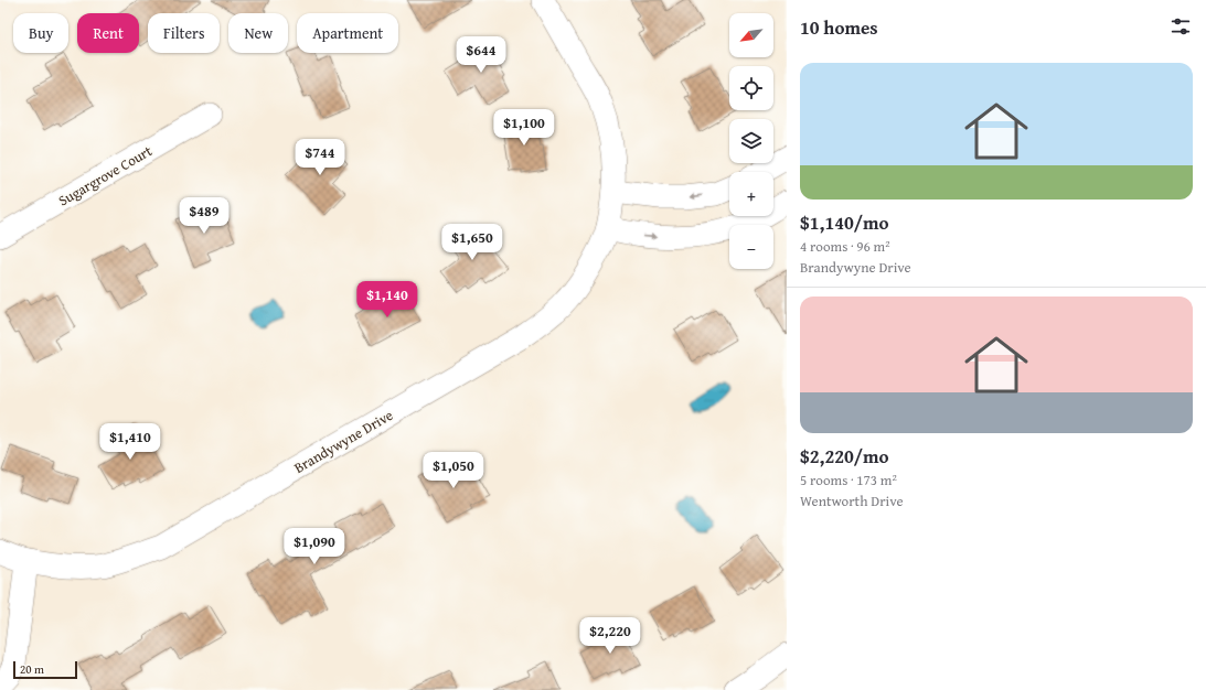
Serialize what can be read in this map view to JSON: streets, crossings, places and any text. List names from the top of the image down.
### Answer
{
  "streets": {
    "street": ["Sugargrove Court", "Brandywyne Drive"]
  },
  "scale_bar": "20 m",
  "north": "bottom left",
  "page": {
    "heading": "10 homes",
    "map_buttons": ["+", "−"],
    "chip": [
      "Buy",
      "Rent",
      "Filters",
      "New",
      "Apartment"
    ],
    "price": [
      "$644",
      "$1,100",
      "$744",
      "$489",
      "$1,650",
      "$1,140",
      "$1,410",
      "$1,050",
      "$1,090",
      "$2,220"
    ],
    "list": [
      {
        "name": "$1,140/mo",
        "note": "4 rooms · 96 m² · Brandywyne Drive"
      },
      {
        "name": "$2,220/mo",
        "note": "5 rooms · 173 m² · Wentworth Drive"
      }
    ],
    "scale": "20 m"
  }
}
